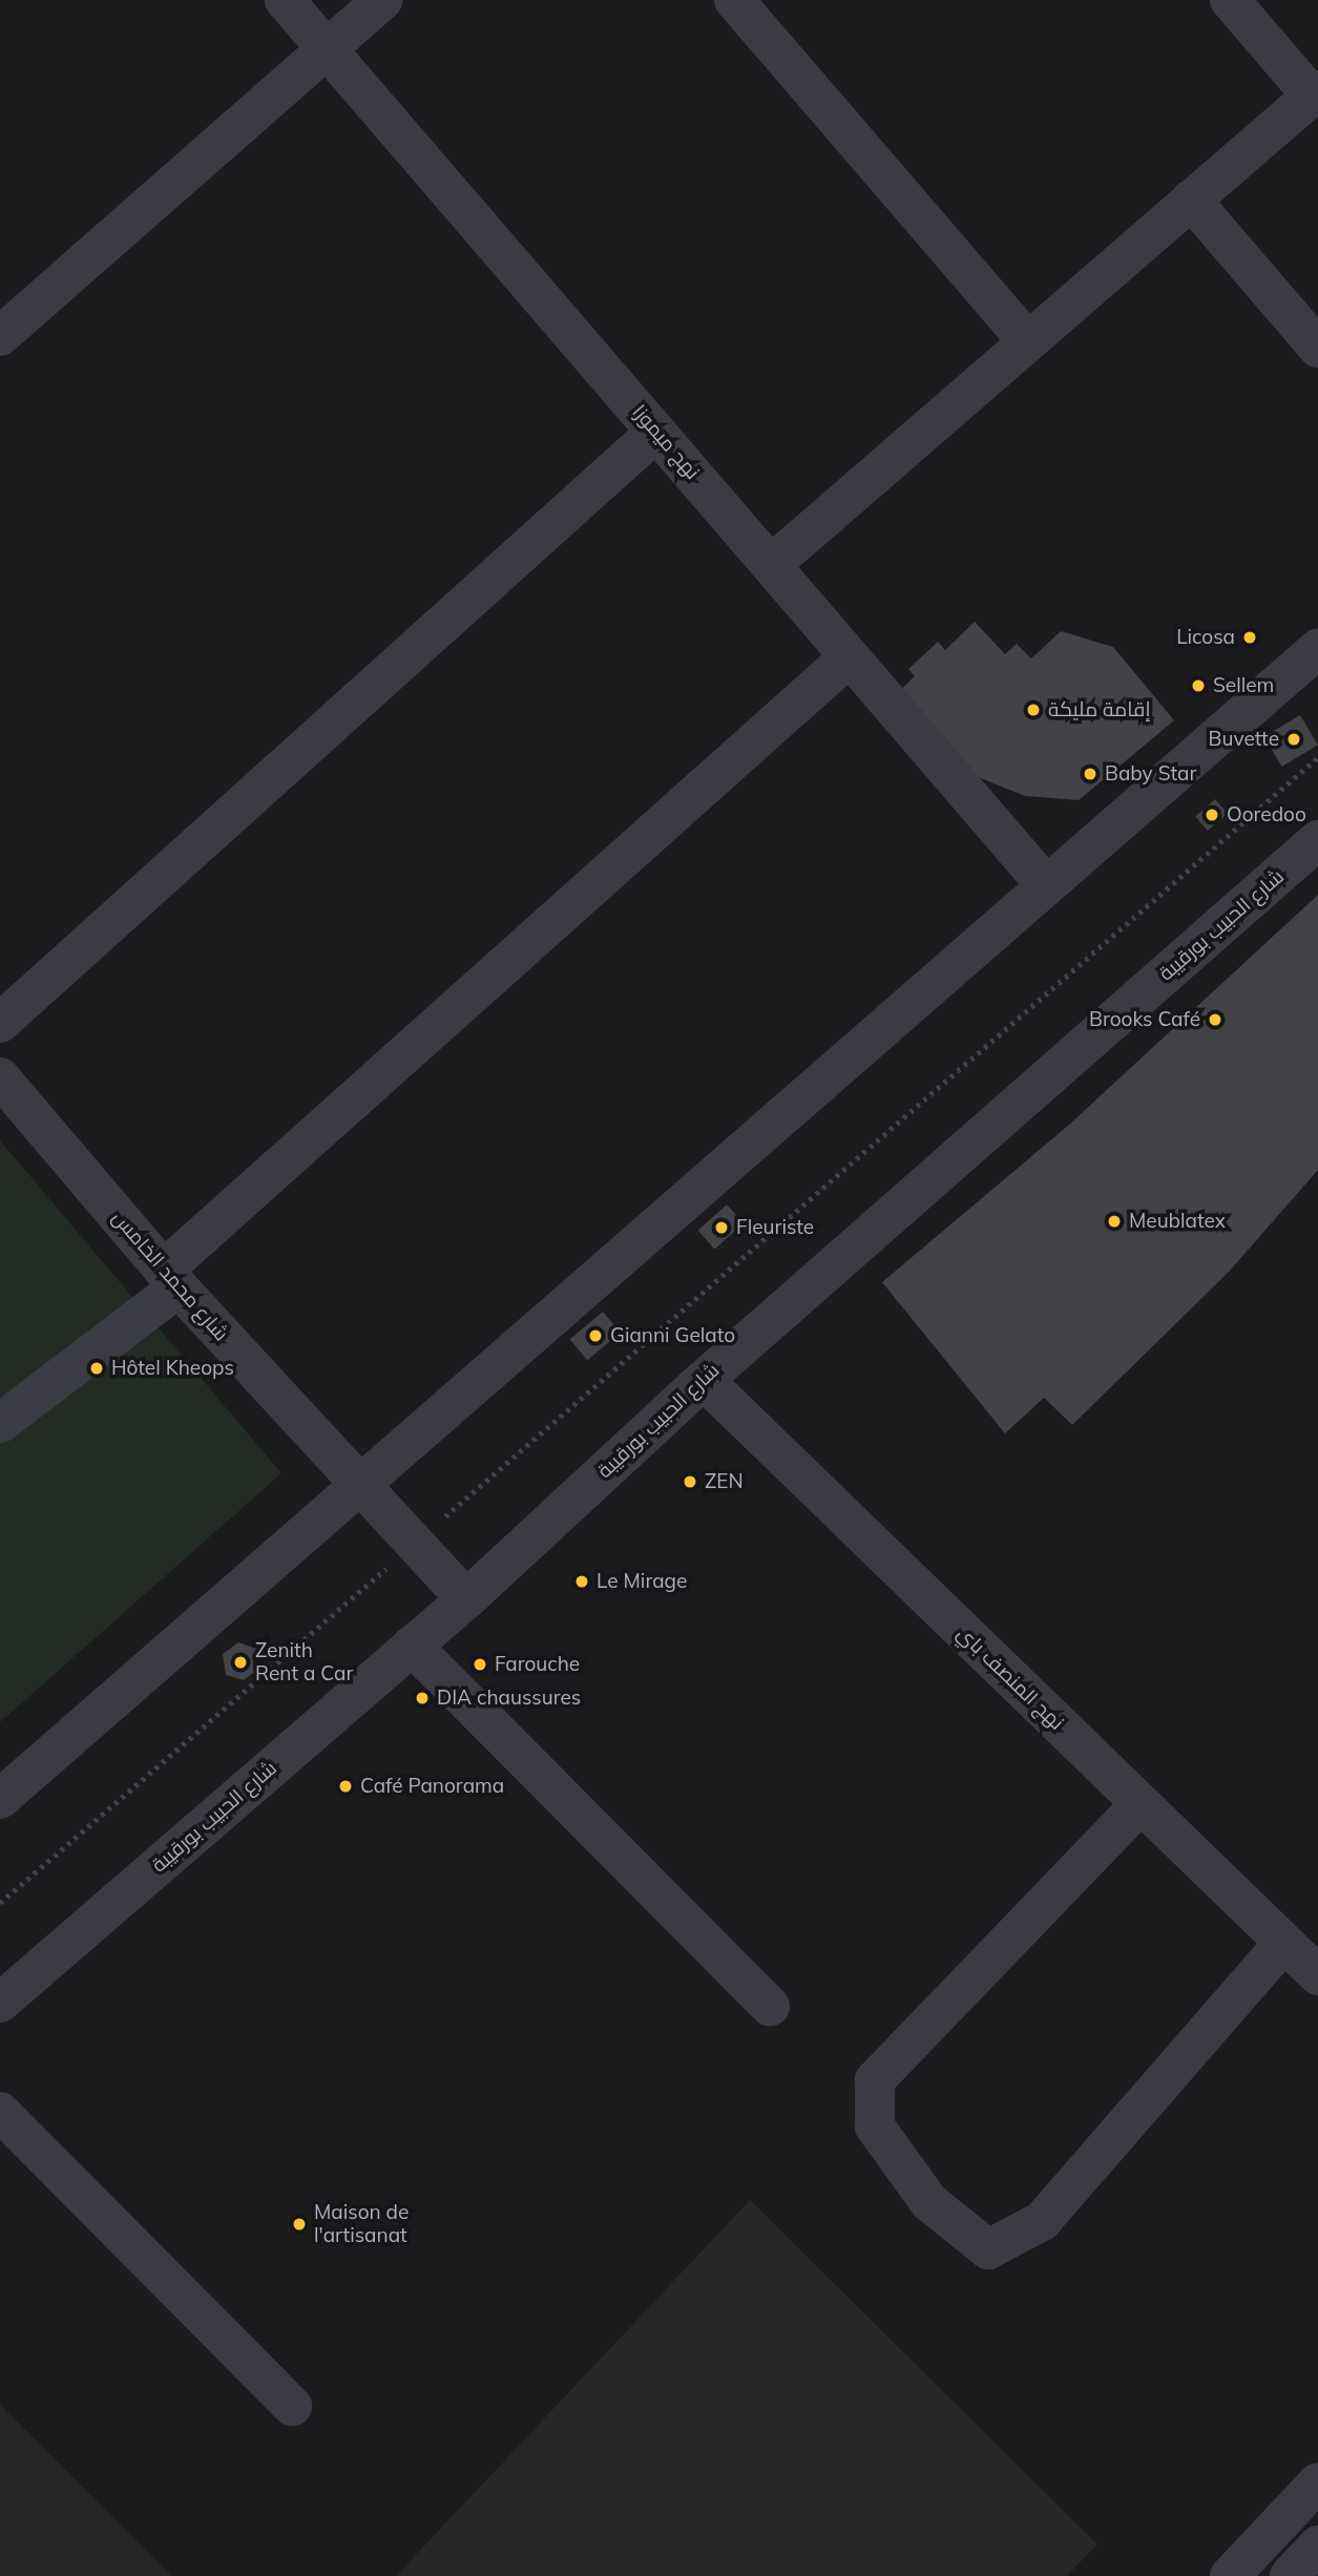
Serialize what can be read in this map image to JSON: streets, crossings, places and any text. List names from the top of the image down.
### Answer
{
  "streets": {
    "street": [
      "نهج ميموزا",
      "شارع الحبيب بورقيبة",
      "شارع محمد الخامس",
      "نهج المنصف باي"
    ]
  },
  "crossings": [
    ["شارع الحبيب بورقيبة", "شارع محمد الخامس"],
    ["شارع الحبيب بورقيبة", "نهج المنصف باي"]
  ],
  "places": [
    "Licosa",
    "Sellem",
    "إقامة مليكة",
    "Buvette",
    "Baby Star",
    "Ooredoo",
    "Brooks Café",
    "Meublatex",
    "Fleuriste",
    "Gianni Gelato",
    "Hôtel Kheops",
    "ZEN",
    "Le Mirage",
    "Zenith Rent a Car",
    "Farouche",
    "DIA chaussures",
    "Café Panorama",
    "Maison de l'artisanat"
  ]
}
